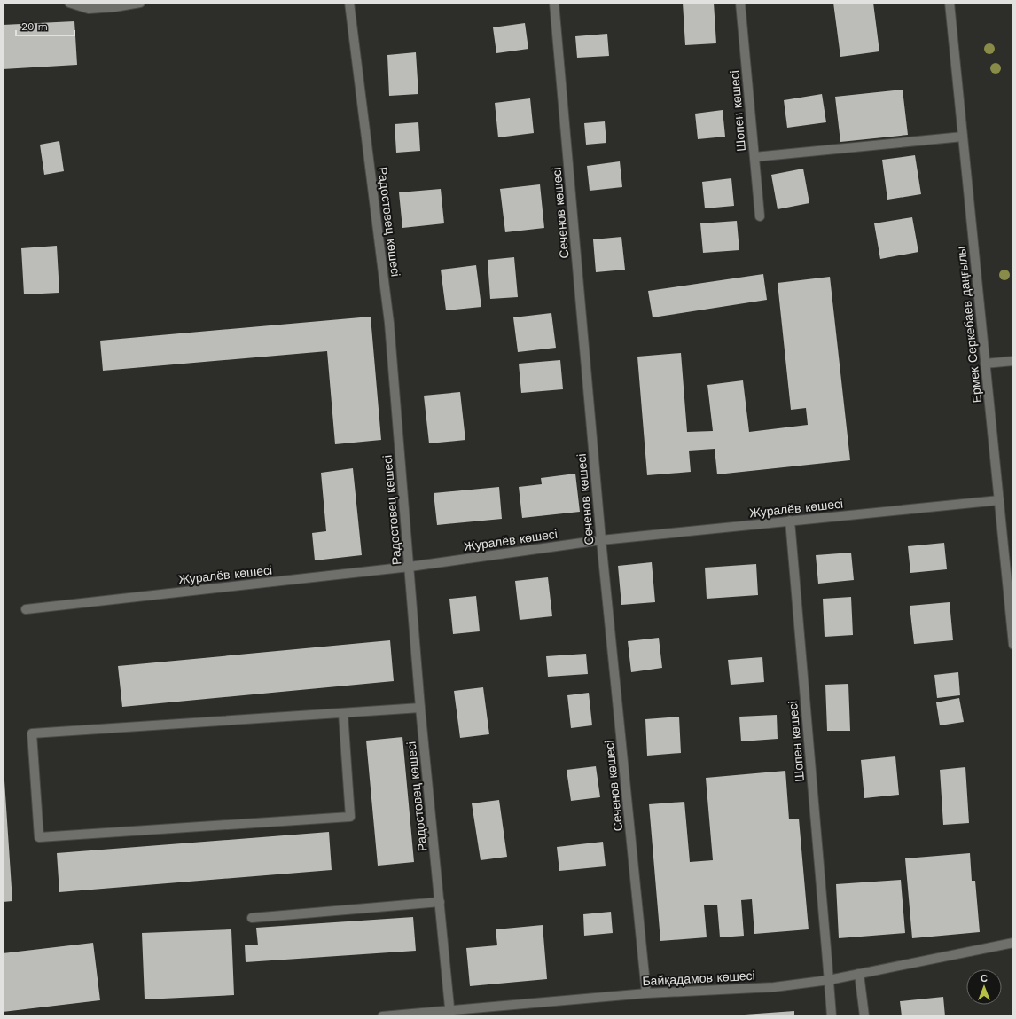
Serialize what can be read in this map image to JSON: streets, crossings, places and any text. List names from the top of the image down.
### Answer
{
  "streets": {
    "street": [
      "Шопен көшесі",
      "Сеченов көшесі",
      "Радостовец көшесі",
      "Ермек Серкебаев даңғылы",
      "Журалёв көшесі",
      "Байқадамов көшесі"
    ]
  },
  "crossings": [
    ["Шопен көшесі", "Журалёв көшесі"],
    ["Шопен көшесі", "Байқадамов көшесі"],
    ["Сеченов көшесі", "Журалёв көшесі"],
    ["Сеченов көшесі", "Байқадамов көшесі"],
    ["Радостовец көшесі", "Журалёв көшесі"],
    ["Радостовец көшесі", "Байқадамов көшесі"],
    ["Ермек Серкебаев даңғылы", "Журалёв көшесі"]
  ],
  "scale_bar": "20 m",
  "north": "top"
}
